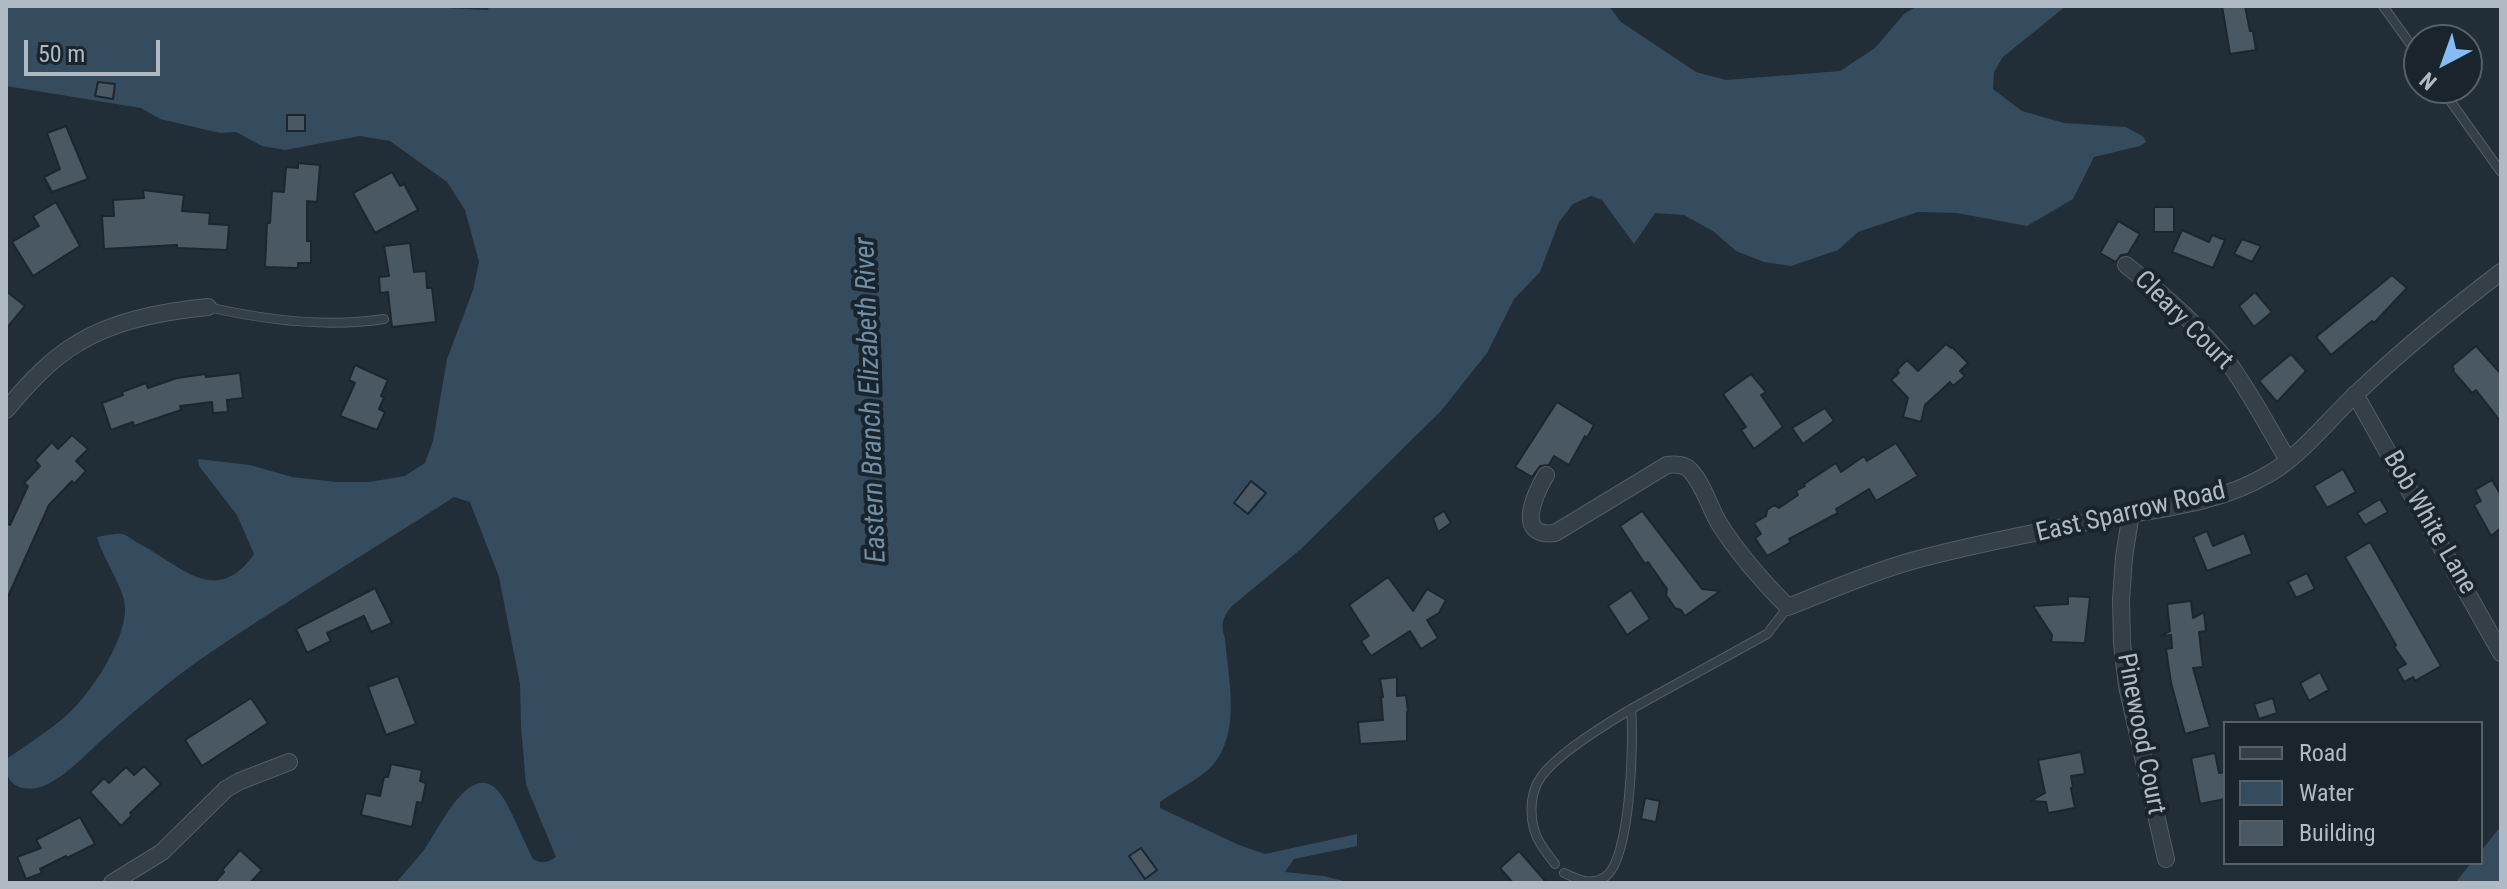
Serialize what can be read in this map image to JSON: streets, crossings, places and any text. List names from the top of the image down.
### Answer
{
  "streets": {
    "street": [
      "Cleary Court",
      "East Sparrow Road",
      "Bob White Lane",
      "Pinewood Court"
    ]
  },
  "crossings": [
    ["Cleary Court", "East Sparrow Road"],
    ["East Sparrow Road", "Bob White Lane"],
    ["East Sparrow Road", "Pinewood Court"]
  ],
  "water": ["Eastern Branch Elizabeth River"],
  "legend": ["Road", "Water", "Building"],
  "scale_bar": "50 m",
  "north": "bottom left"
}
